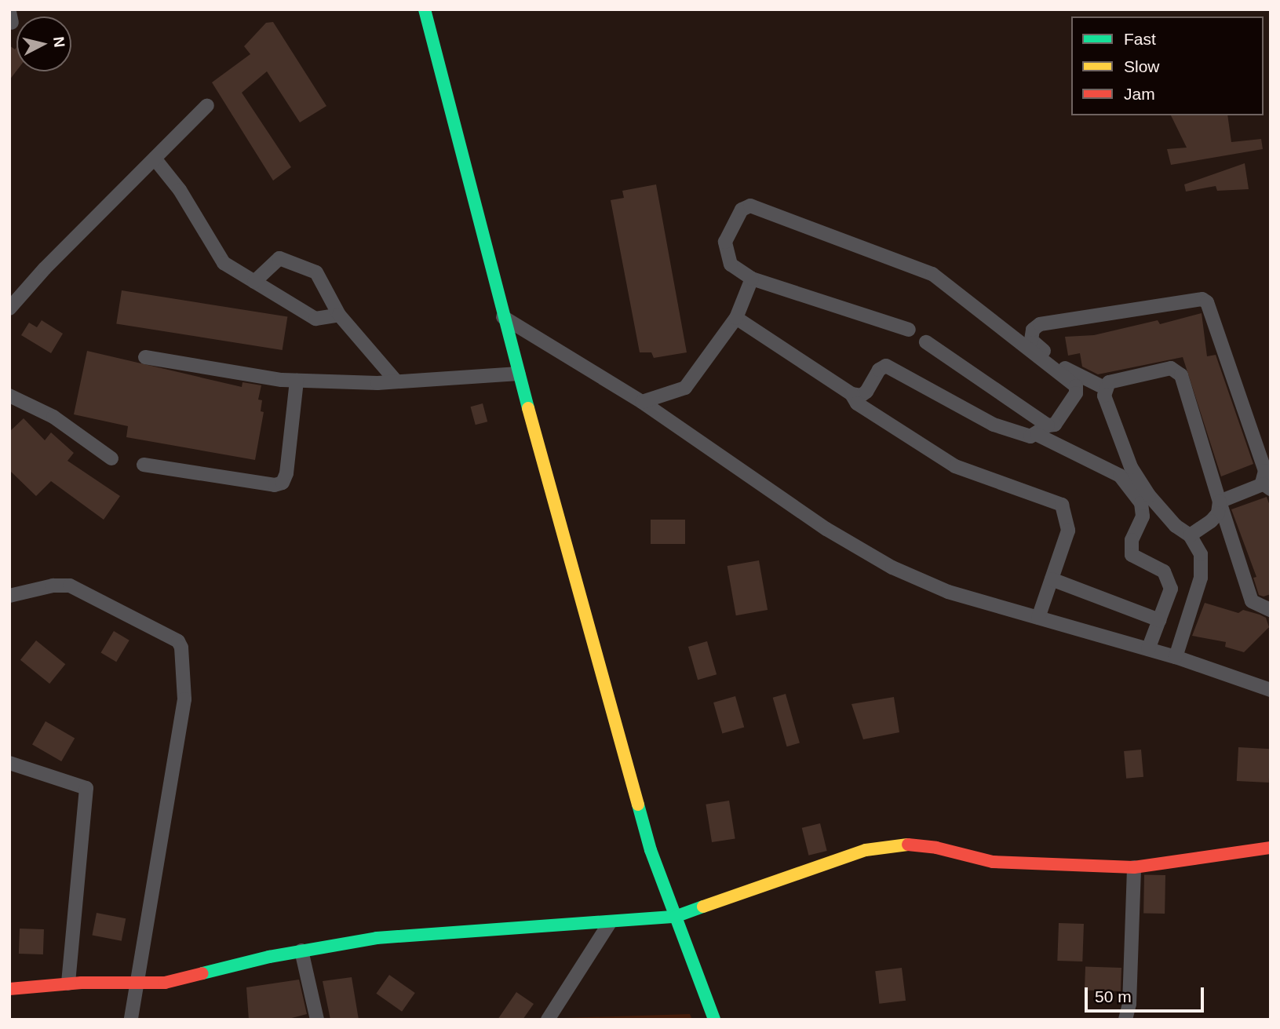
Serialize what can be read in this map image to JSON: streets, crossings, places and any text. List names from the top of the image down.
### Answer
{
  "legend": ["Fast", "Slow", "Jam"],
  "scale_bar": "50 m",
  "north": "right"
}
